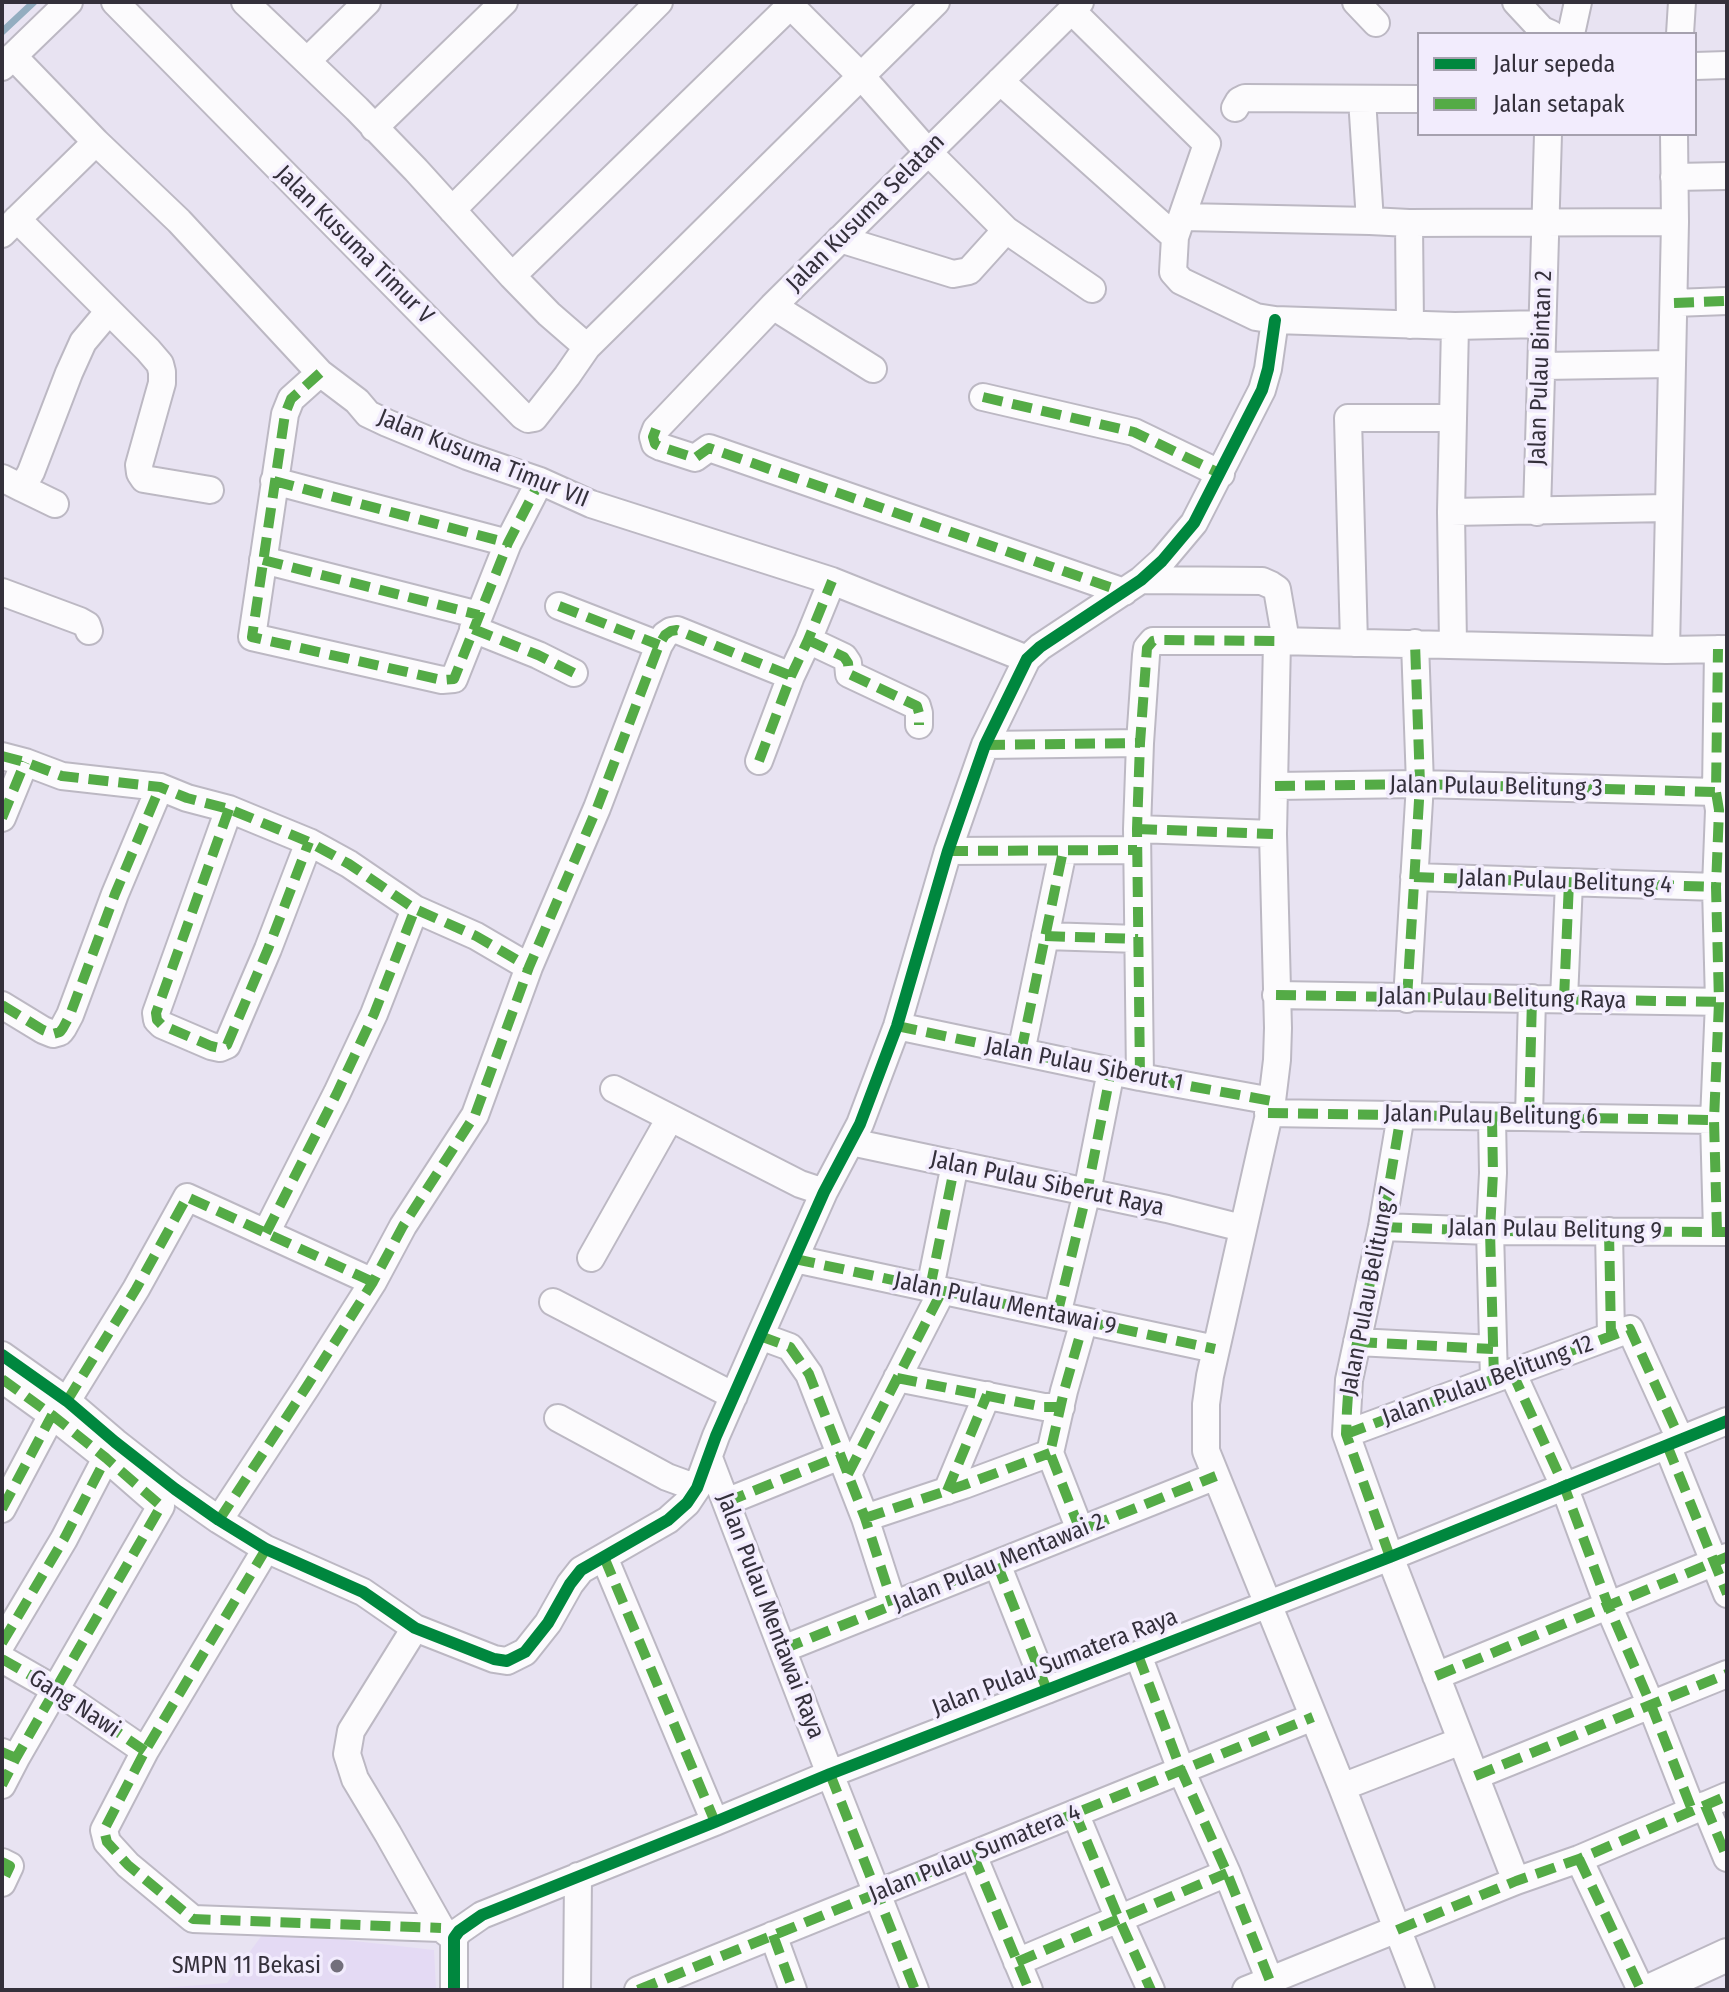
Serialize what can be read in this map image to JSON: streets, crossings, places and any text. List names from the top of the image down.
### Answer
{
  "streets": {
    "street": [
      "Jalan Kusuma Selatan",
      "Jalan Kusuma Timur V",
      "Jalan Pulau Bintan 2",
      "Jalan Kusuma Timur VII",
      "Jalan Pulau Belitung 3",
      "Jalan Pulau Belitung 4",
      "Jalan Pulau Belitung Raya",
      "Jalan Pulau Siberut 1",
      "Jalan Pulau Belitung 6",
      "Jalan Pulau Siberut Raya",
      "Jalan Pulau Belitung 9",
      "Jalan Pulau Belitung 7",
      "Jalan Pulau Mentawai 9",
      "Jalan Pulau Belitung 12",
      "Jalan Pulau Mentawai 2",
      "Jalan Pulau Mentawai Raya",
      "Jalan Pulau Sumatera Raya",
      "Gang Nawi",
      "Jalan Pulau Sumatera 4"
    ]
  },
  "crossings": [
    ["Jalan Pulau Siberut 1", "Jalan Pulau Belitung 6"],
    ["Jalan Pulau Belitung 6", "Jalan Pulau Belitung 7"],
    ["Jalan Pulau Belitung 9", "Jalan Pulau Belitung 7"],
    ["Jalan Pulau Belitung 7", "Jalan Pulau Belitung 12"],
    ["Jalan Pulau Belitung 7", "Jalan Pulau Sumatera Raya"],
    ["Jalan Pulau Mentawai 2", "Jalan Pulau Mentawai Raya"],
    ["Jalan Pulau Mentawai Raya", "Jalan Pulau Sumatera Raya"],
    ["Jalan Pulau Mentawai Raya", "Jalan Pulau Sumatera 4"]
  ],
  "places": ["SMPN 11 Bekasi"],
  "legend": ["Jalur sepeda", "Jalan setapak"]
}
